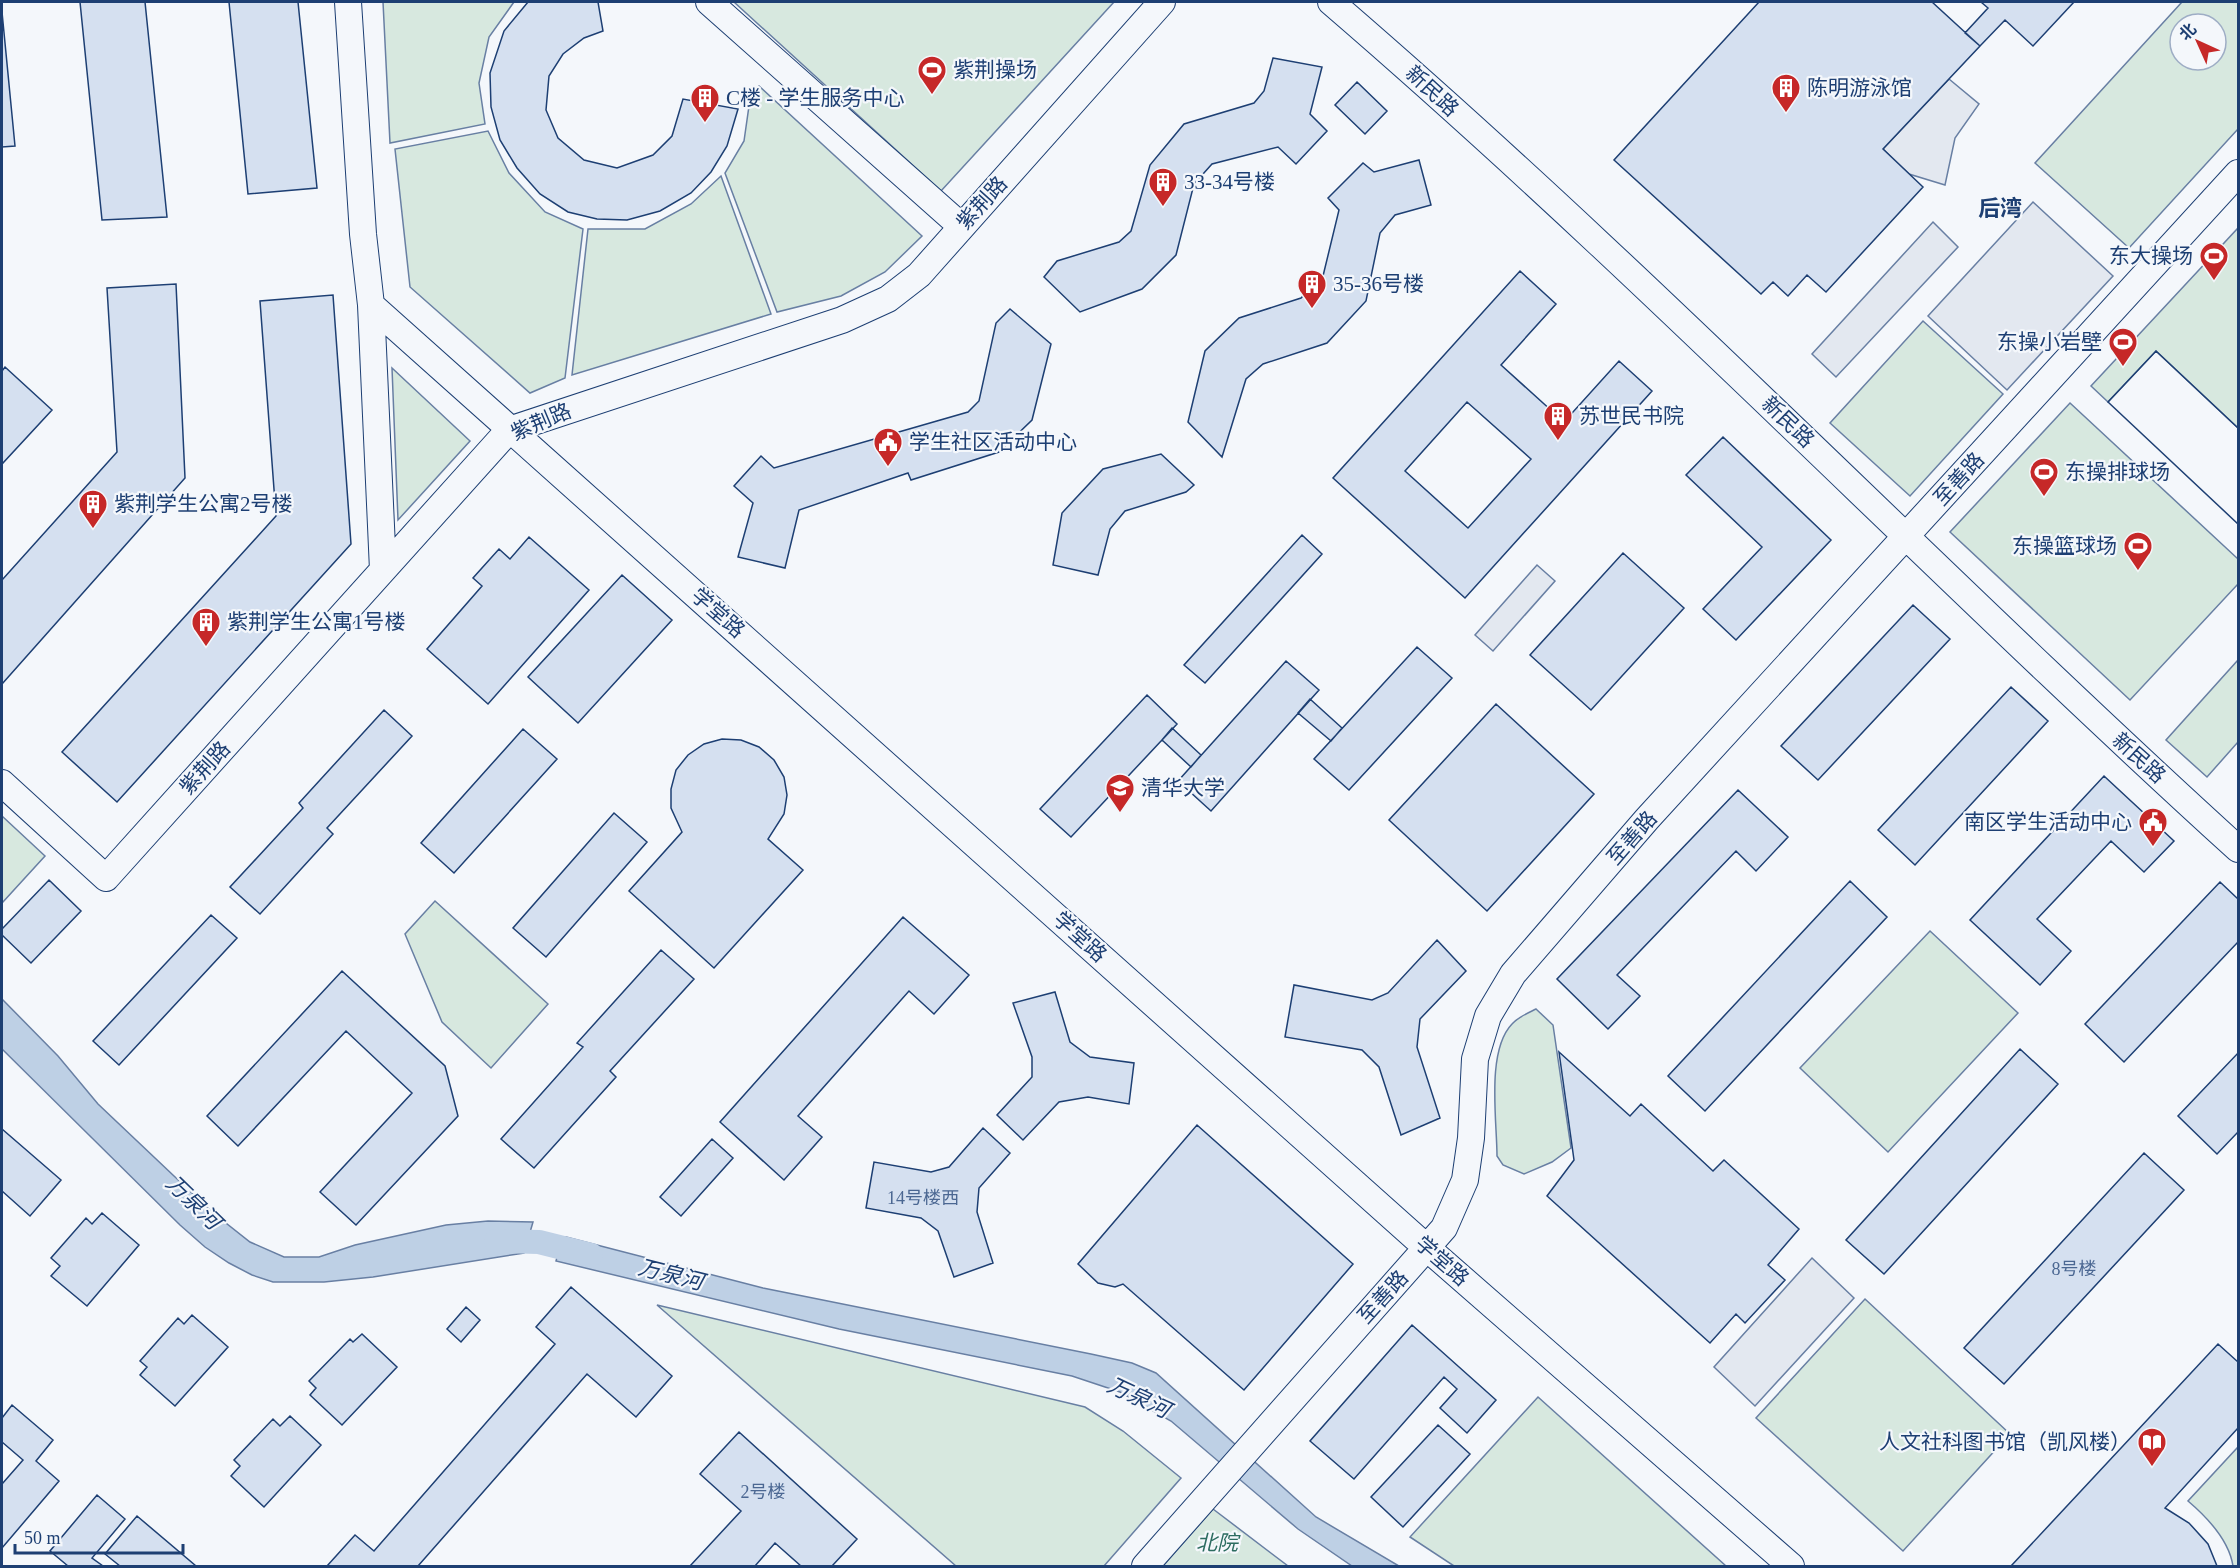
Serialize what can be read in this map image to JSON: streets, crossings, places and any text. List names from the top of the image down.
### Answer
{
  "streets": {
    "street": [
      "新民路",
      "紫荆路",
      "至善路",
      "学堂路"
    ]
  },
  "crossings": [
    ["新民路", "至善路"],
    ["紫荆路", "学堂路"],
    ["至善路", "学堂路"]
  ],
  "districts": ["后湾"],
  "water": ["万泉河"],
  "parks": ["北院"],
  "places": {
    "sports": [
      "紫荆操场",
      "东大操场",
      "东操小岩壁",
      "东操排球场",
      "东操篮球场"
    ],
    "building": [
      "陈明游泳馆",
      "C楼 - 学生服务中心",
      "33-34号楼",
      "35-36号楼",
      "苏世民书院",
      "紫荆学生公寓2号楼",
      "紫荆学生公寓1号楼"
    ],
    "public building": ["学生社区活动中心", "南区学生活动中心"],
    "school or university": ["清华大学"],
    "library": ["人文社科图书馆（凯风楼）"]
  },
  "house_numbers": ["14号楼西", "8号楼", "2号楼"],
  "scale_bar": "50 m",
  "north": "top left"
}
